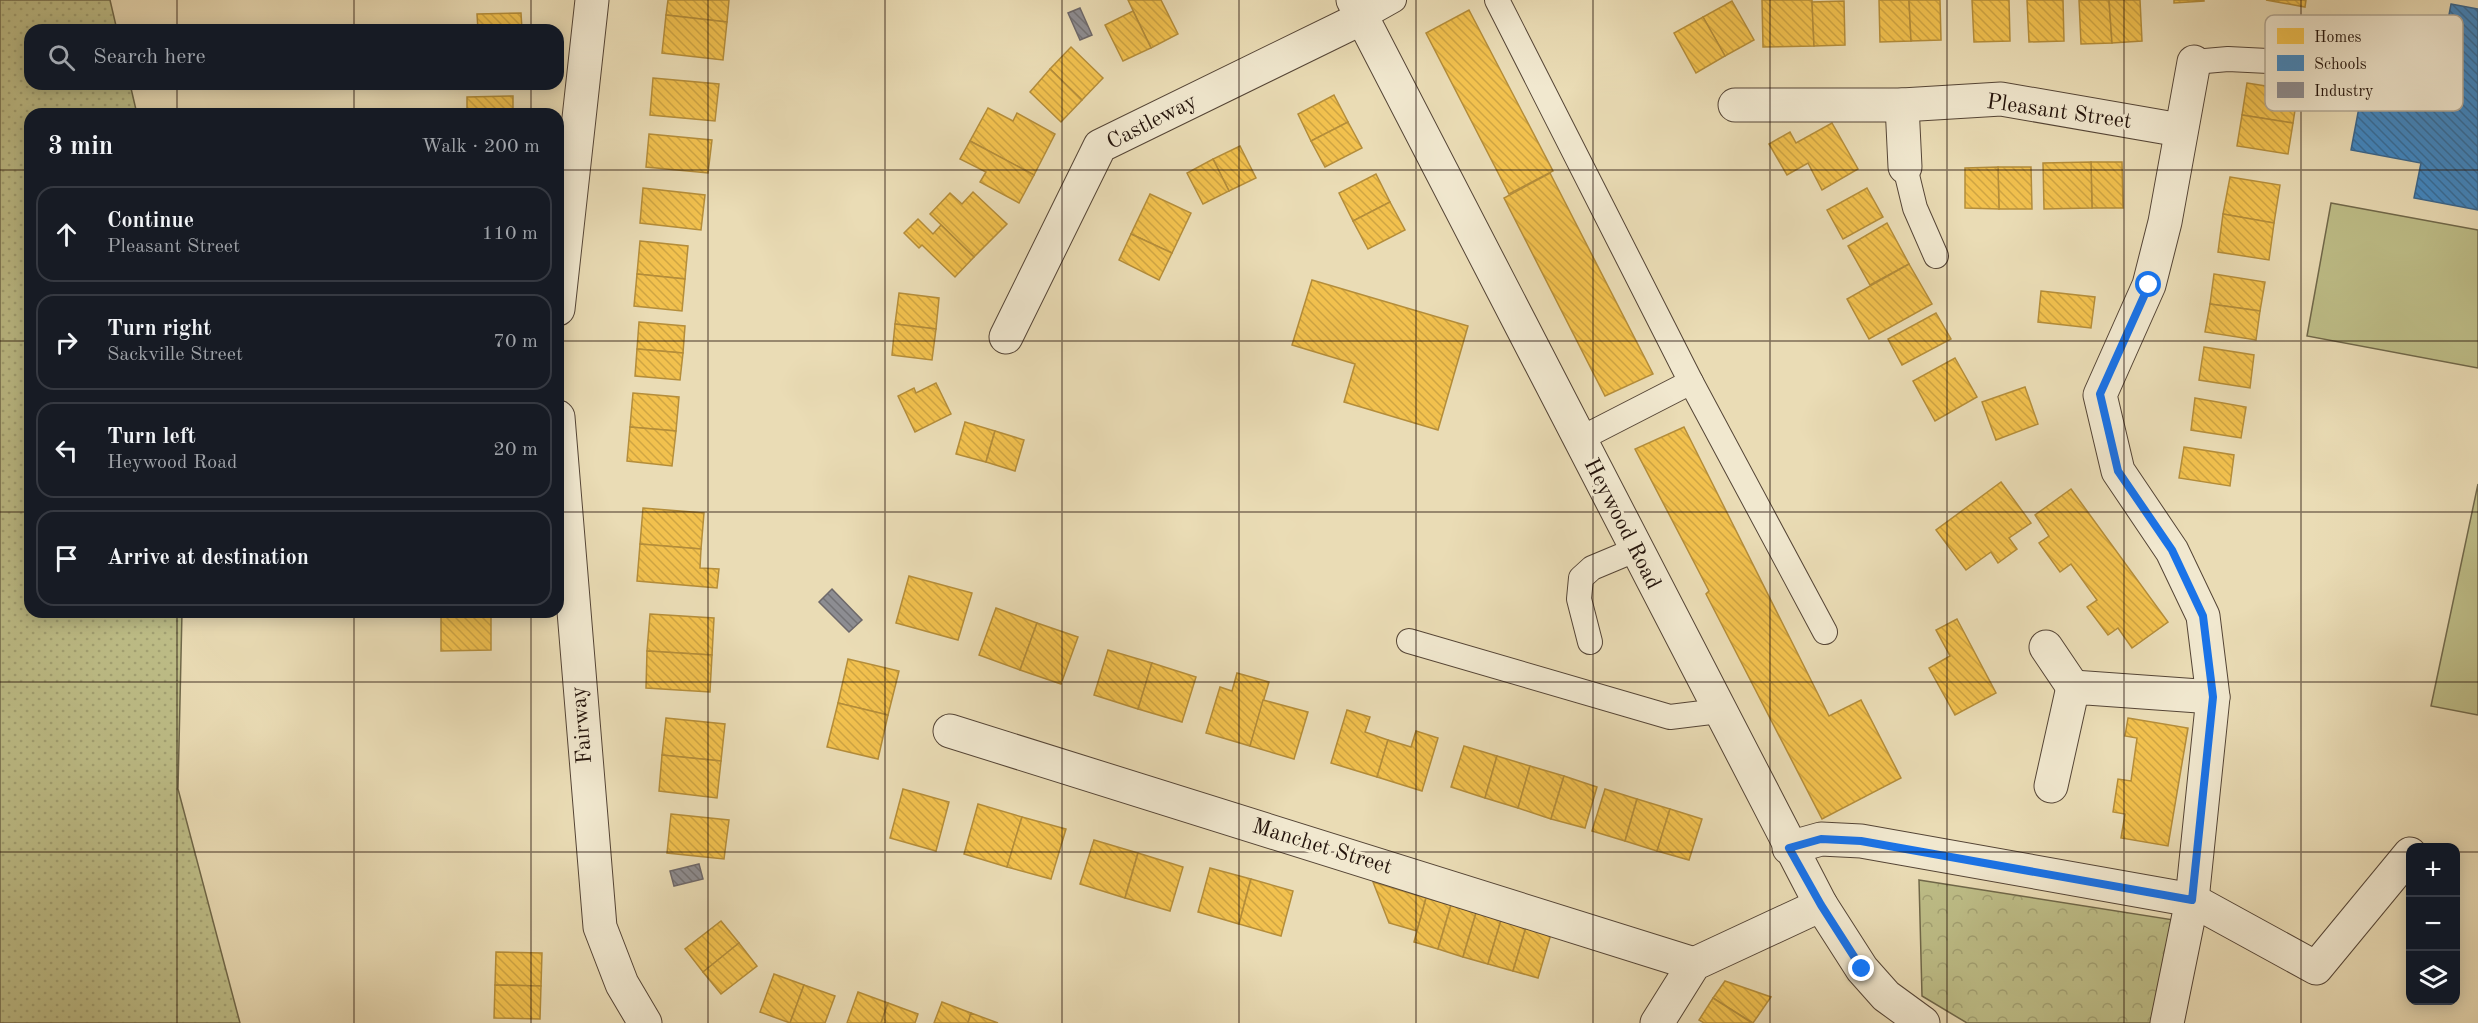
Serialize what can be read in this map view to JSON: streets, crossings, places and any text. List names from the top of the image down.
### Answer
{
  "streets": {
    "street": [
      "Pleasant Street",
      "Castleway",
      "Heywood Road",
      "Fairway",
      "Manchet Street"
    ]
  },
  "crossings": [
    ["Castleway", "Heywood Road"]
  ],
  "legend": ["Homes", "Schools", "Industry"],
  "page": {
    "search": "Search here",
    "heading": ["3 min", "Walk · 200 m"],
    "list": [
      ["Continue", "Pleasant Street", "110 m"],
      ["Turn right", "Sackville Street", "70 m"],
      ["Turn left", "Heywood Road", "20 m"],
      "Arrive at destination"
    ],
    "map_buttons": ["+", "−"]
  }
}
